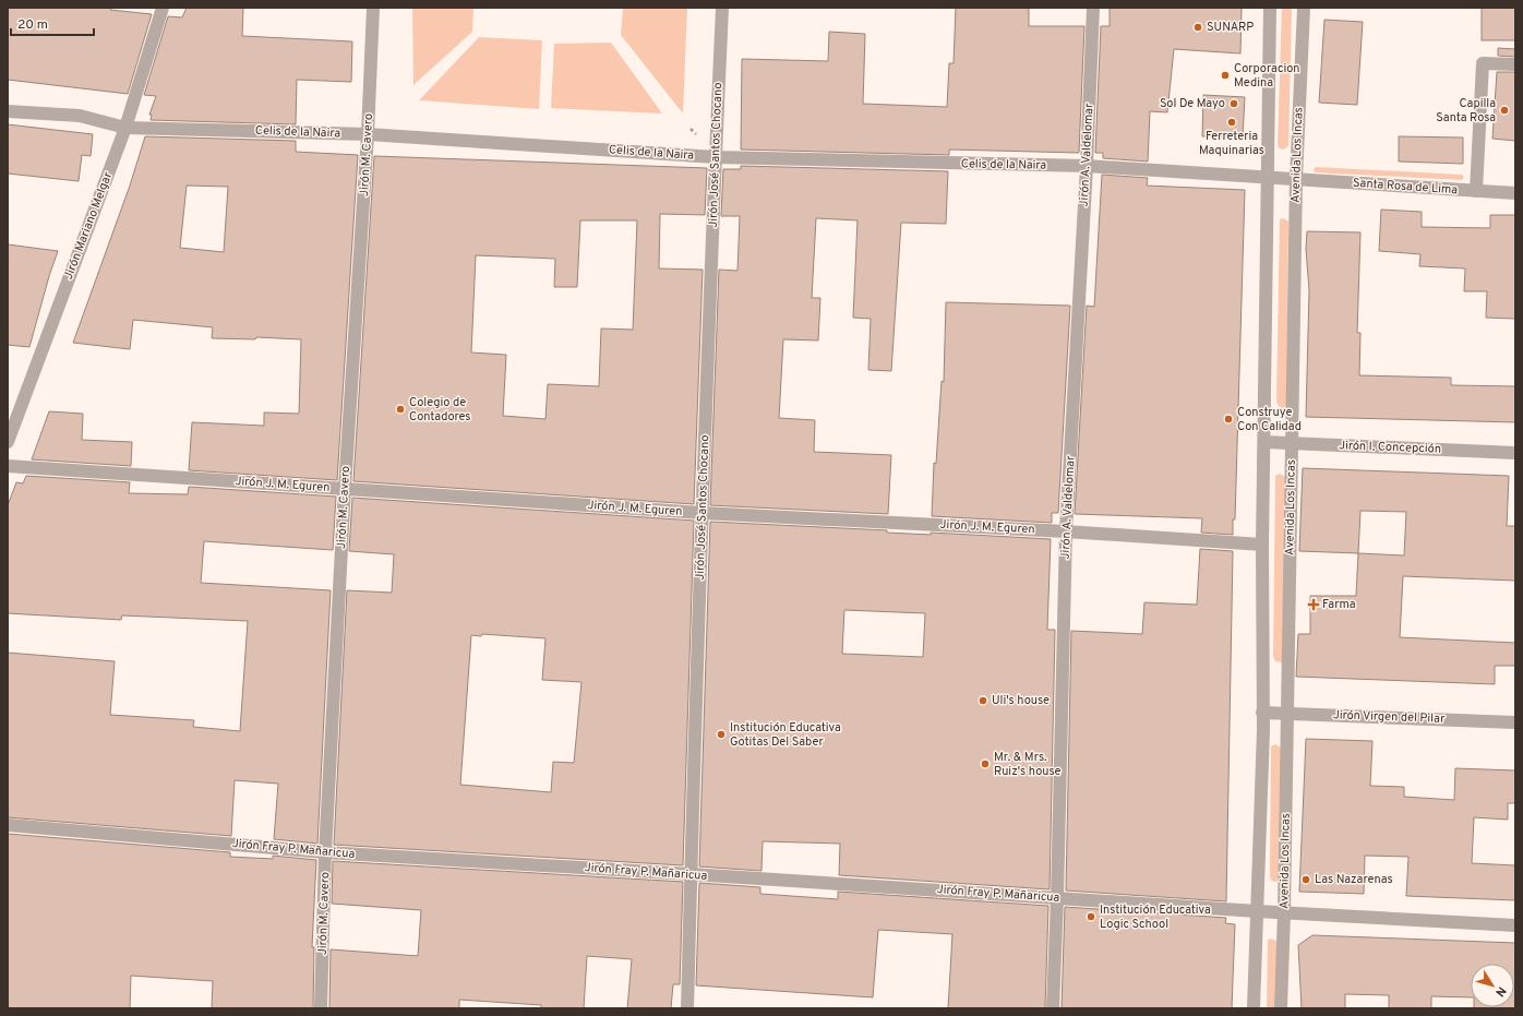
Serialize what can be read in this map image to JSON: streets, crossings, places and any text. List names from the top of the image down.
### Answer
{
  "streets": {
    "street": [
      "Celis de la Naira",
      "Jirón M. Cavero",
      "Jirón José Santos Chocano",
      "Jirón A. Valdelomar",
      "Avenida Los Incas",
      "Santa Rosa de Lima",
      "Jirón Mariano Melgar",
      "Jirón I. Concepción",
      "Jirón J. M. Eguren",
      "Jirón Virgen del Pilar",
      "Jirón Fray P. Mañaricua"
    ]
  },
  "crossings": [
    ["Celis de la Naira", "Jirón M. Cavero"],
    ["Celis de la Naira", "Jirón José Santos Chocano"],
    ["Celis de la Naira", "Jirón A. Valdelomar"],
    ["Celis de la Naira", "Avenida Los Incas"],
    ["Celis de la Naira", "Santa Rosa de Lima"],
    ["Celis de la Naira", "Jirón Mariano Melgar"],
    ["Jirón M. Cavero", "Jirón J. M. Eguren"],
    ["Jirón M. Cavero", "Jirón Fray P. Mañaricua"],
    ["Jirón José Santos Chocano", "Jirón J. M. Eguren"],
    ["Jirón José Santos Chocano", "Jirón Fray P. Mañaricua"],
    ["Jirón A. Valdelomar", "Jirón J. M. Eguren"],
    ["Jirón A. Valdelomar", "Jirón Fray P. Mañaricua"],
    ["Avenida Los Incas", "Santa Rosa de Lima"],
    ["Avenida Los Incas", "Jirón I. Concepción"],
    ["Avenida Los Incas", "Jirón Virgen del Pilar"],
    ["Avenida Los Incas", "Jirón Fray P. Mañaricua"]
  ],
  "places": {
    "other": [
      "SUNARP",
      "Corporacion Medina",
      "Sol De Mayo",
      "Capilla Santa Rosa",
      "Ferreteria Maquinarias",
      "Colegio de Contadores",
      "Construye Con Calidad",
      "Uli's house",
      "Institución Educativa Gotitas Del Saber",
      "Mr. & Mrs. Ruiz's house",
      "Las Nazarenas",
      "Institución Educativa Logic School"
    ],
    "health": ["Farma"]
  },
  "scale_bar": "20 m",
  "north": "bottom right"
}
